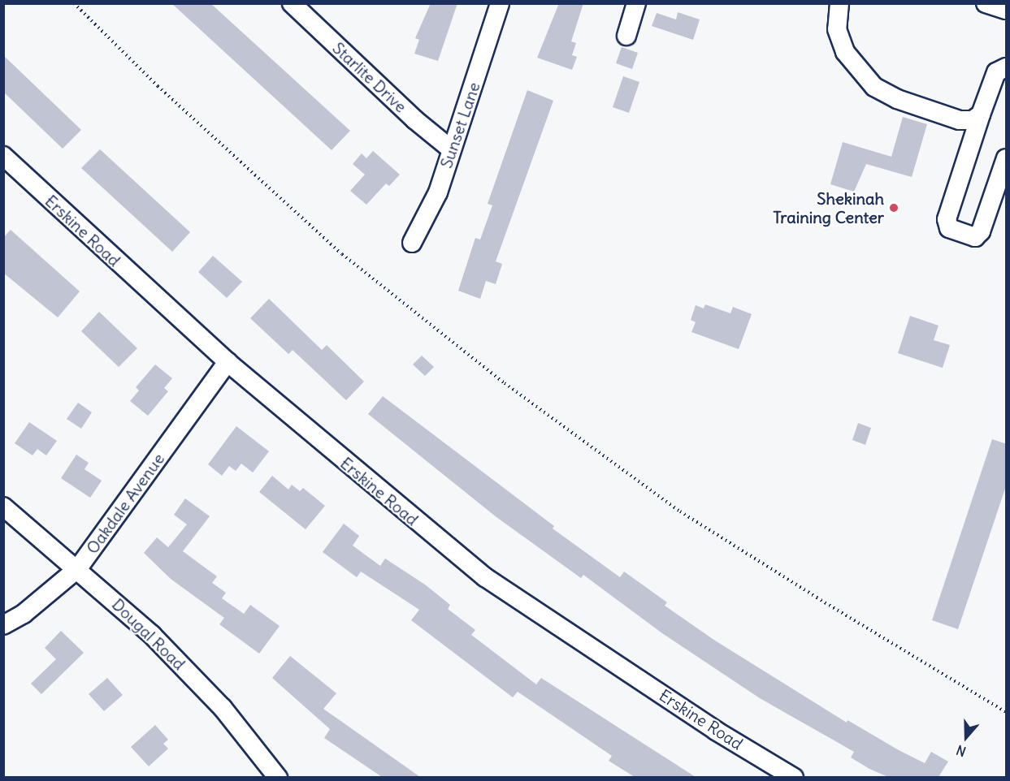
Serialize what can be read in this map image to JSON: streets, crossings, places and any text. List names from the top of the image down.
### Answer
{
  "streets": {
    "street": [
      "Starlite Drive",
      "Sunset Lane",
      "Erskine Road",
      "Oakdale Avenue",
      "Dougal Road"
    ]
  },
  "crossings": [
    ["Starlite Drive", "Sunset Lane"],
    ["Erskine Road", "Oakdale Avenue"],
    ["Oakdale Avenue", "Dougal Road"]
  ],
  "places": ["Shekinah Training Center"],
  "north": "bottom"
}
